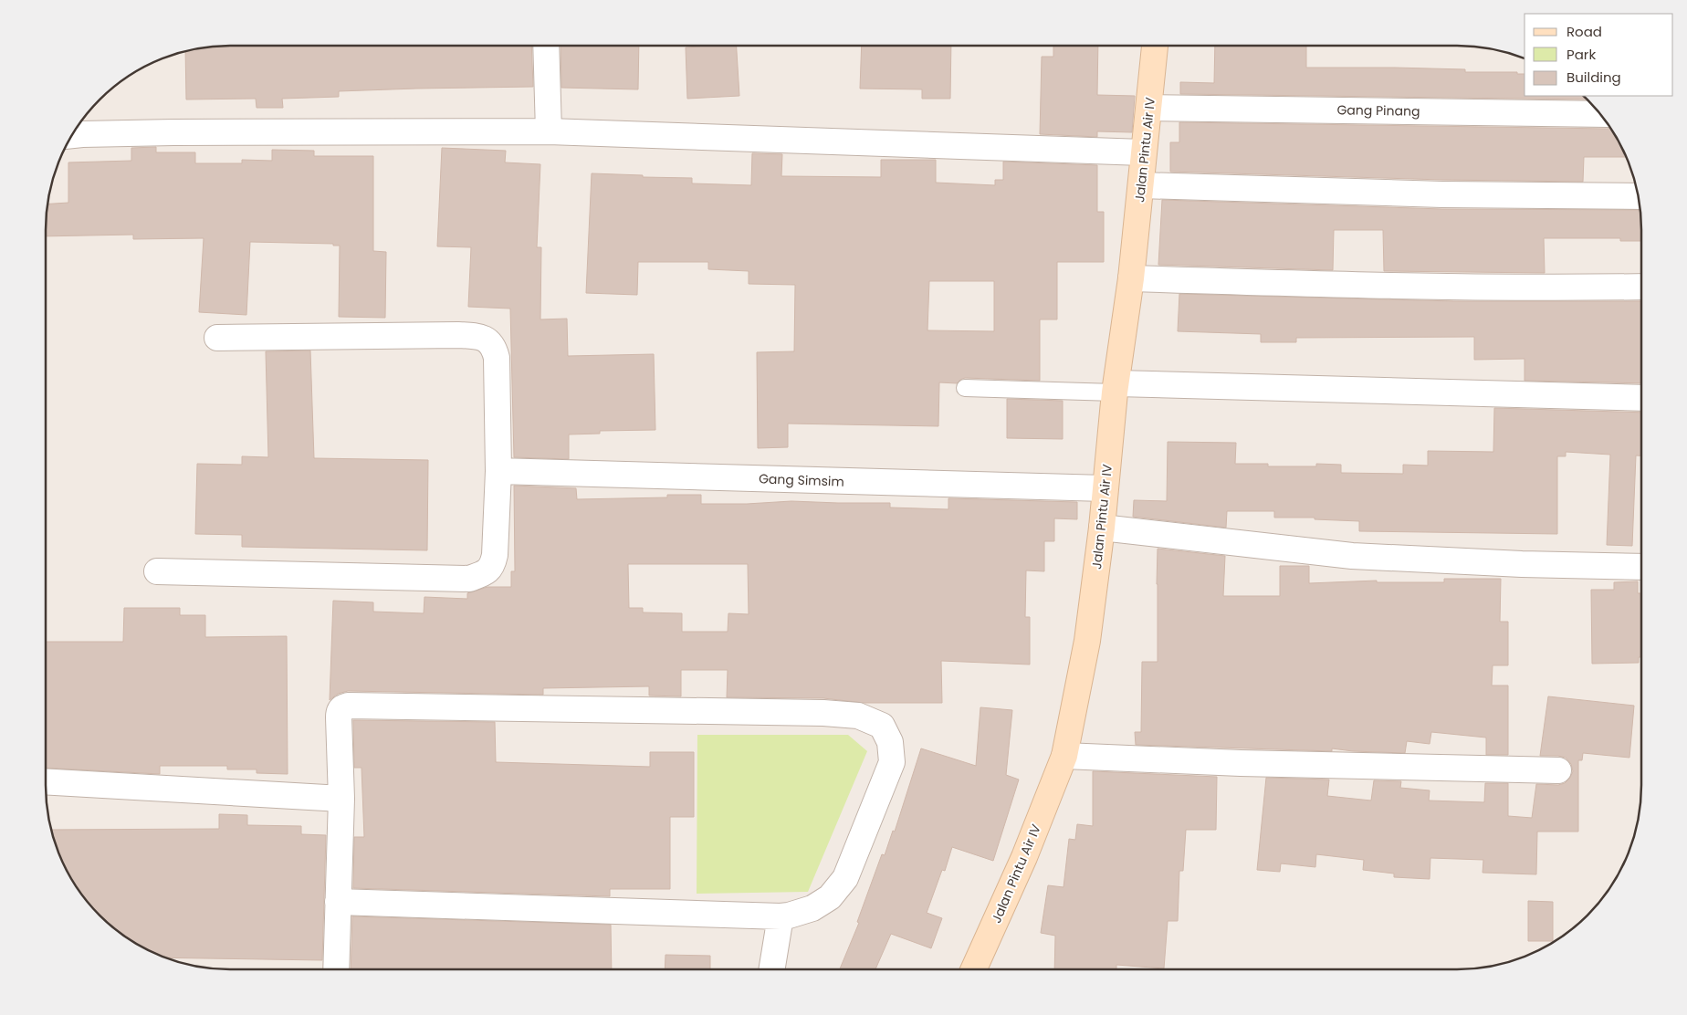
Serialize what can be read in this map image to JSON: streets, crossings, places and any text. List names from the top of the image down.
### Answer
{
  "streets": {
    "main road": ["Jalan Pintu Air IV"],
    "street": ["Gang Pinang", "Gang Simsim"]
  },
  "crossings": [
    ["Gang Pinang", "Jalan Pintu Air IV"],
    ["Jalan Pintu Air IV", "Gang Simsim"]
  ],
  "legend": ["Road", "Park", "Building"]
}
